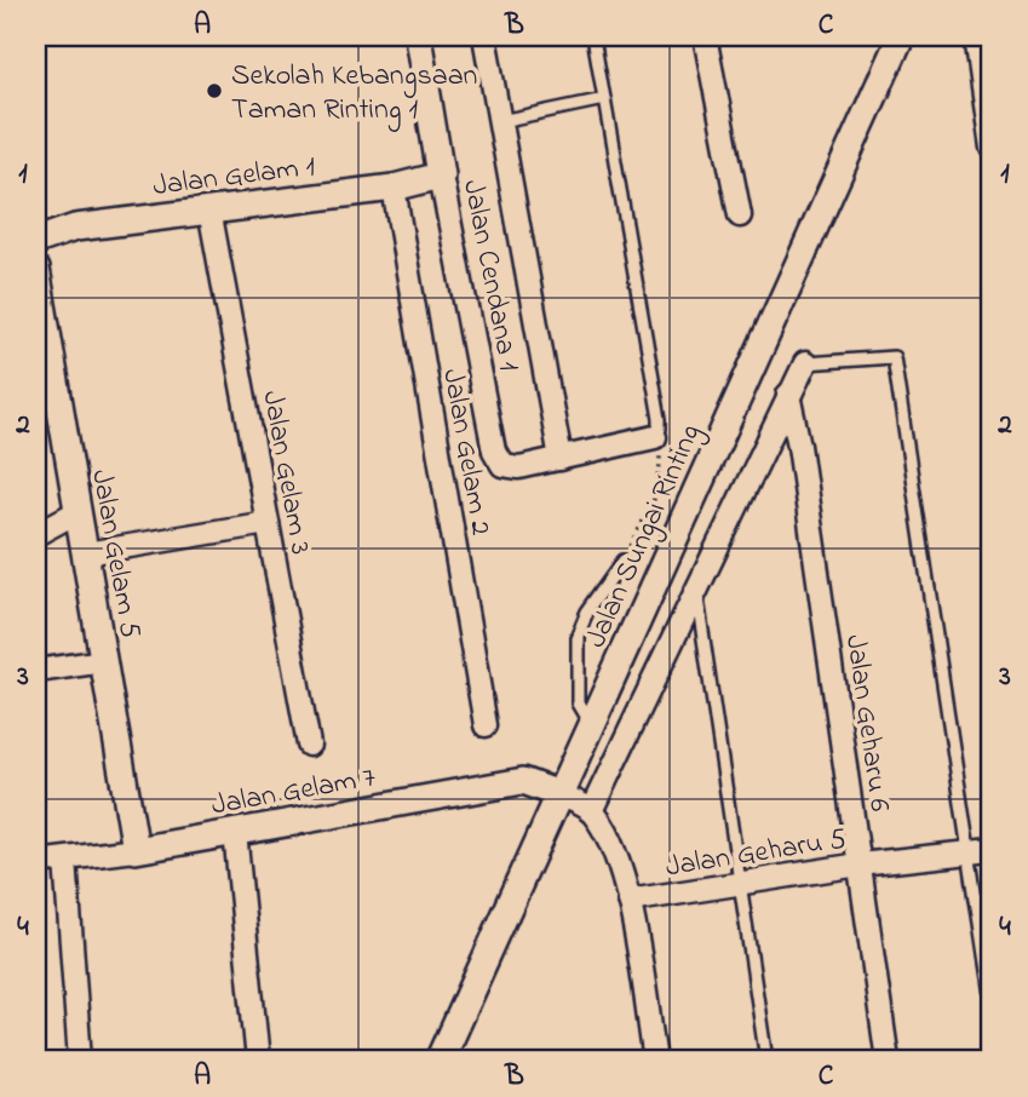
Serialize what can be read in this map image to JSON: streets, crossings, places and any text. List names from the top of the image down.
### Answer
{
  "streets": {
    "street": [
      "Jalan Gelam 1",
      "Jalan Cendana 1",
      "Jalan Gelam 2",
      "Jalan Gelam 3",
      "Jalan Sungai Rinting",
      "Jalan Gelam 5",
      "Jalan Geharu 6",
      "Jalan Gelam 7",
      "Jalan Geharu 5"
    ]
  },
  "crossings": [
    ["Jalan Gelam 1", "Jalan Cendana 1"],
    ["Jalan Gelam 1", "Jalan Gelam 2"],
    ["Jalan Gelam 1", "Jalan Gelam 3"],
    ["Jalan Sungai Rinting", "Jalan Gelam 7"],
    ["Jalan Gelam 5", "Jalan Gelam 7"],
    ["Jalan Geharu 6", "Jalan Geharu 5"]
  ],
  "places": ["Sekolah Kebangsaan Taman Rinting 1"],
  "grid": {
    "columns": ["A", "B", "C"],
    "rows": [
      "1",
      "2",
      "3",
      "4"
    ]
  }
}
